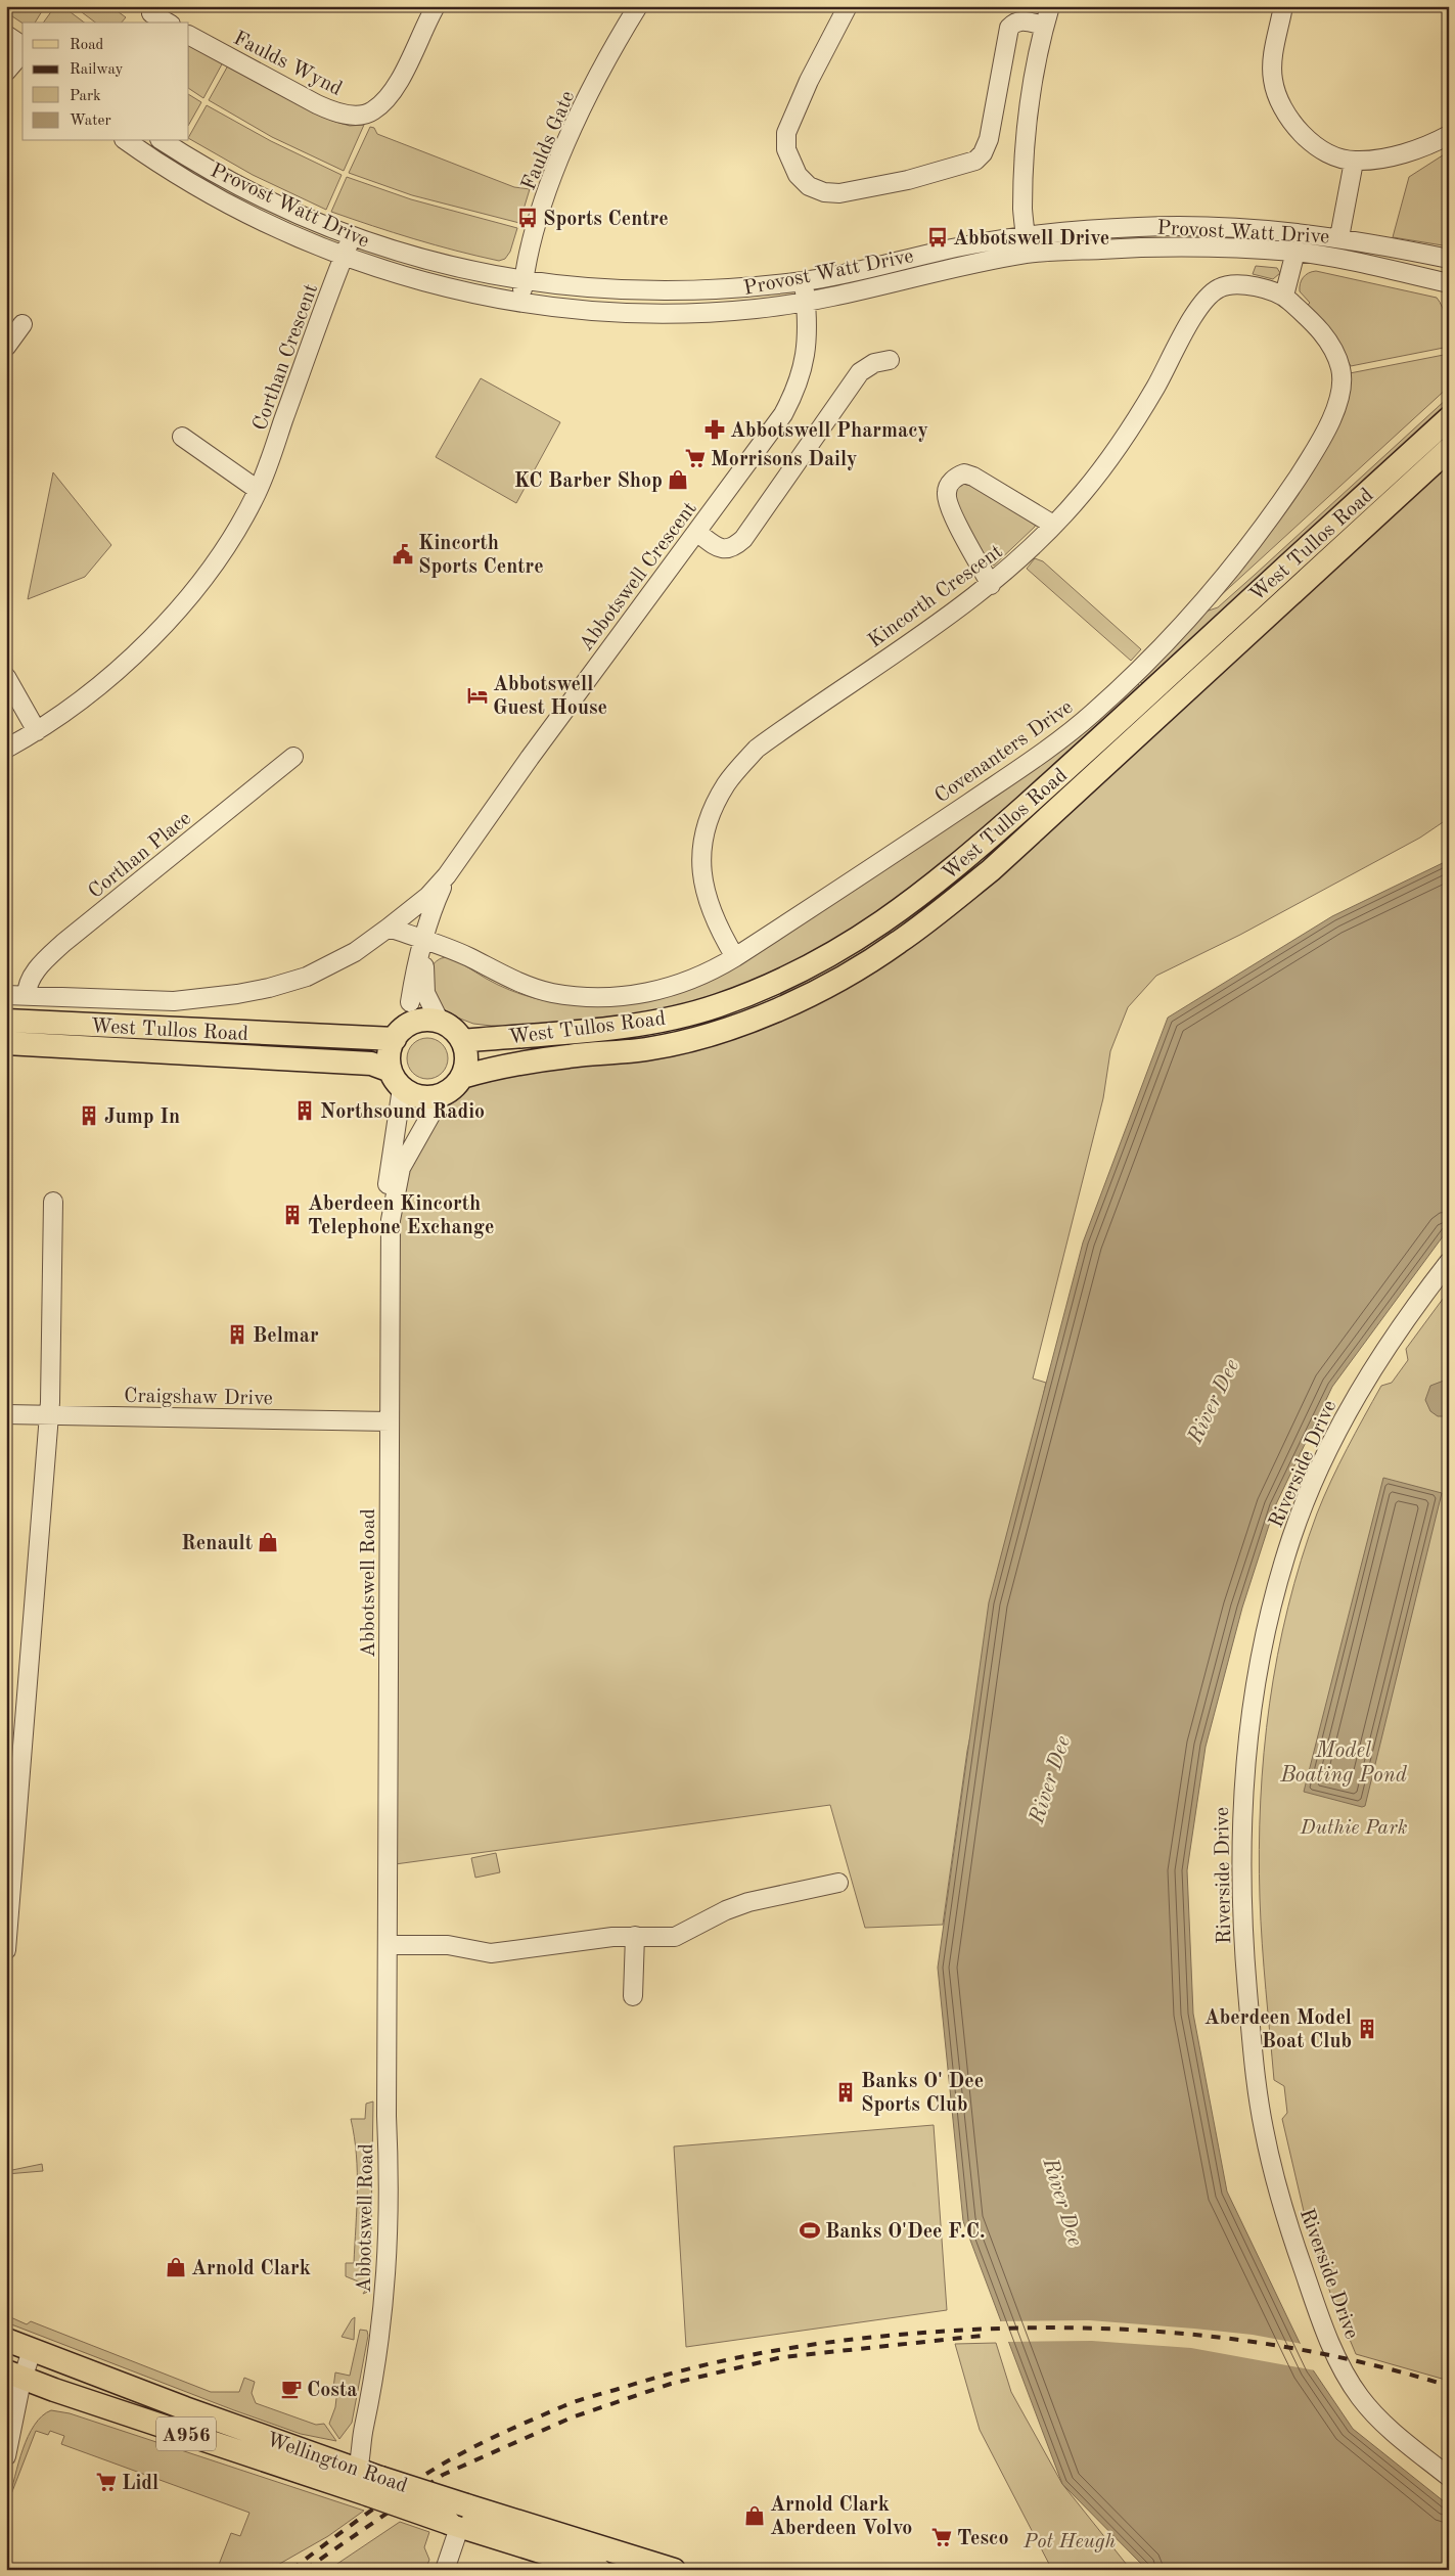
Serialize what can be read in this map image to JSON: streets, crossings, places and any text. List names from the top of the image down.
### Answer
{
  "streets": {
    "main road": ["West Tullos Road", "A956", "Wellington Road"],
    "street": [
      "Faulds Wynd",
      "Faulds Gate",
      "Provost Watt Drive",
      "Corthan Crescent",
      "Abbotswell Crescent",
      "Kincorth Crescent",
      "Covenanters Drive",
      "Corthan Place",
      "Craigshaw Drive",
      "Riverside Drive",
      "Abbotswell Road"
    ]
  },
  "crossings": [
    ["Faulds Gate", "Provost Watt Drive"],
    ["Provost Watt Drive", "Corthan Crescent"],
    ["Provost Watt Drive", "Abbotswell Crescent"],
    ["West Tullos Road", "Abbotswell Crescent"],
    ["Abbotswell Crescent", "Covenanters Drive"],
    ["Abbotswell Crescent", "Corthan Place"],
    ["Kincorth Crescent", "Covenanters Drive"],
    ["Craigshaw Drive", "Abbotswell Road"],
    ["Abbotswell Road", "Wellington Road"]
  ],
  "water": ["River Dee", "Model Boating Pond"],
  "parks": ["Duthie Park", "Pot Heugh"],
  "places": {
    "bus stop": ["Sports Centre", "Abbotswell Drive"],
    "pharmacy": ["Abbotswell Pharmacy"],
    "supermarket": ["Morrisons Daily", "Lidl", "Tesco"],
    "shop": [
      "KC Barber Shop",
      "Renault",
      "Arnold Clark",
      "Arnold Clark Aberdeen Volvo"
    ],
    "public building": ["Kincorth Sports Centre"],
    "hotel": ["Abbotswell Guest House"],
    "building": [
      "Northsound Radio",
      "Jump In",
      "Aberdeen Kincorth Telephone Exchange",
      "Belmar",
      "Aberdeen Model Boat Club",
      "Banks O' Dee Sports Club"
    ],
    "sports": ["Banks O'Dee F.C."],
    "cafe": ["Costa"]
  },
  "legend": [
    "Road",
    "Railway",
    "Park",
    "Water"
  ]
}
